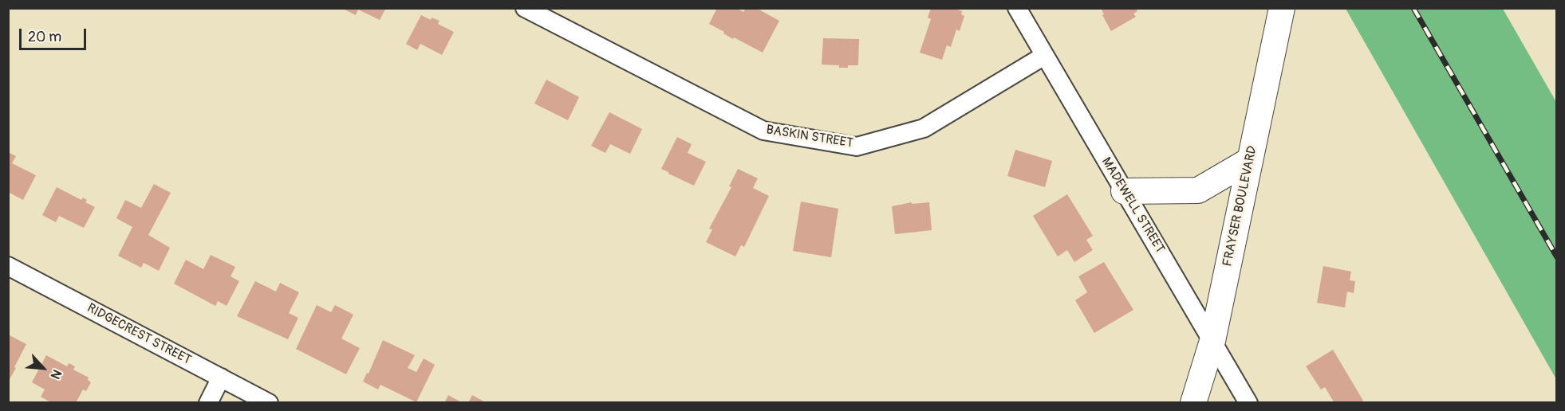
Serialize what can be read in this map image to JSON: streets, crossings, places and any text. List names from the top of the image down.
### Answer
{
  "streets": {
    "main road": ["FRAYSER BOULEVARD"],
    "street": ["BASKIN STREET", "MADEWELL STREET", "RIDGECREST STREET"]
  },
  "crossings": [
    ["BASKIN STREET", "MADEWELL STREET"],
    ["MADEWELL STREET", "FRAYSER BOULEVARD"]
  ],
  "scale_bar": "20 m",
  "north": "bottom right"
}
